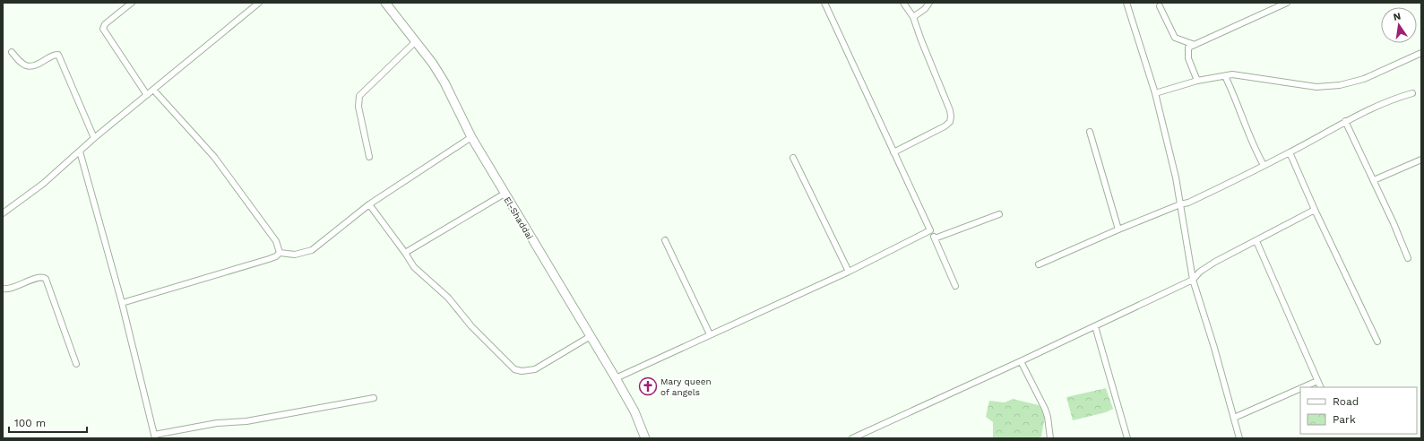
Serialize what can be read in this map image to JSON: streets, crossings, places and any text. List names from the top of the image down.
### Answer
{
  "streets": {
    "street": ["El-Shaddai"]
  },
  "places": {
    "church": ["Mary queen of angels"]
  },
  "legend": ["Road", "Park"],
  "scale_bar": "100 m",
  "north": "top"
}
